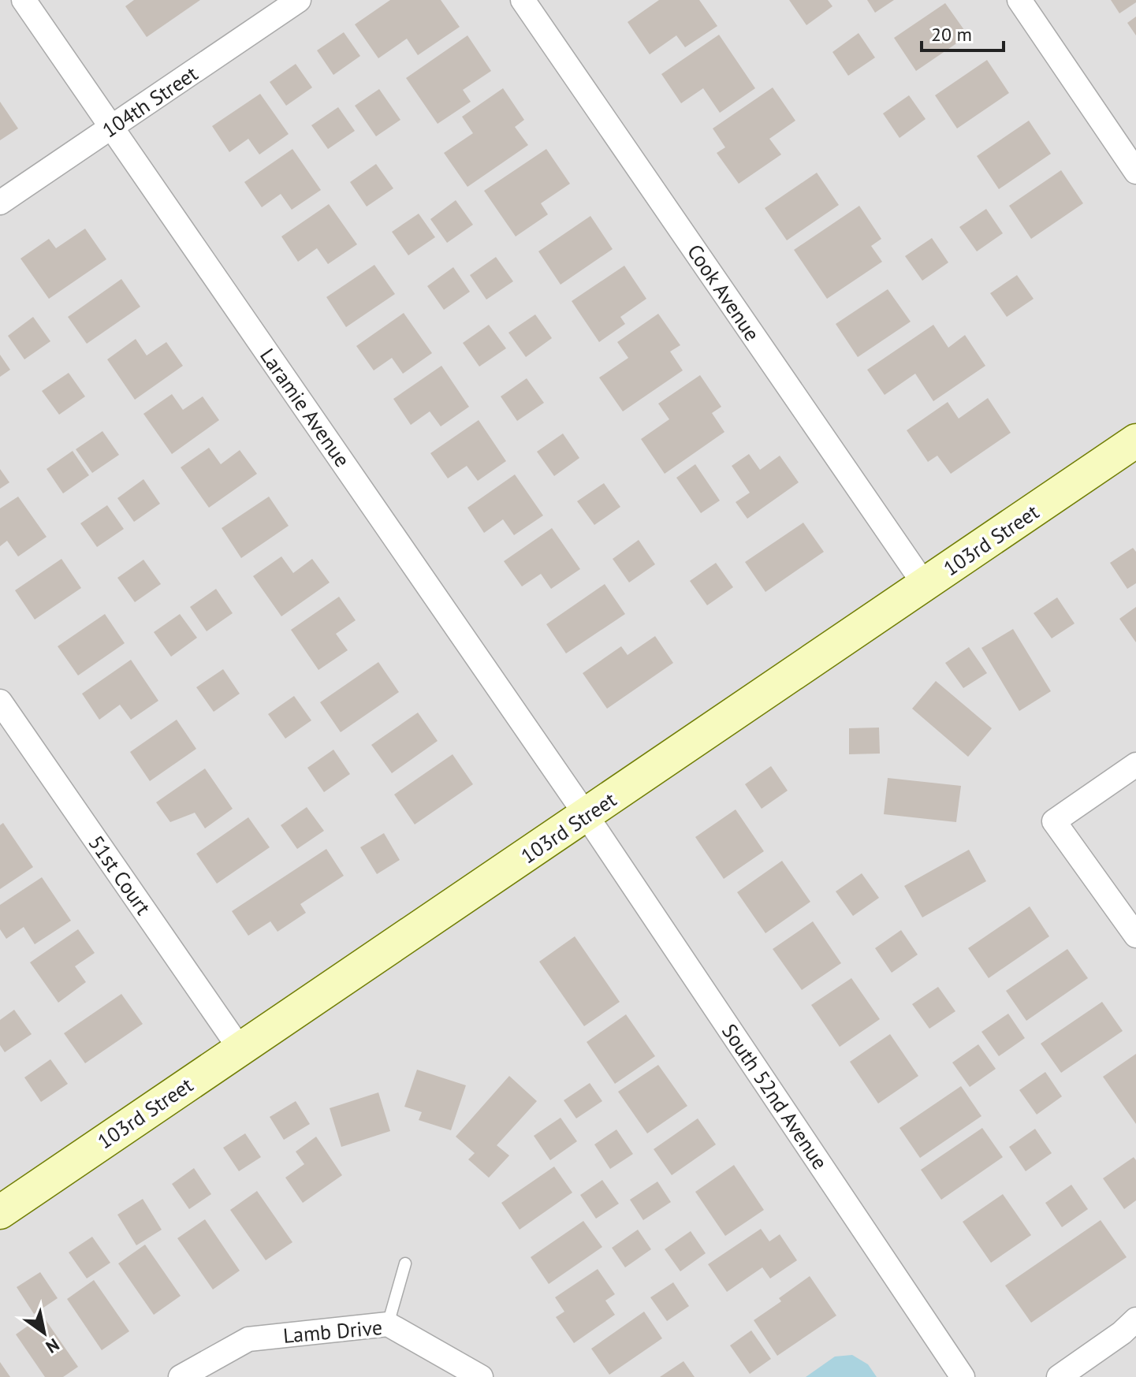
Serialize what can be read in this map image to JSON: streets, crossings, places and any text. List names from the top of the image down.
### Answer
{
  "streets": {
    "main road": ["103rd Street"],
    "street": [
      "104th Street",
      "Cook Avenue",
      "Laramie Avenue",
      "51st Court",
      "South 52nd Avenue",
      "Lamb Drive"
    ]
  },
  "crossings": [
    ["104th Street", "Laramie Avenue"],
    ["Cook Avenue", "103rd Street"],
    ["Laramie Avenue", "103rd Street"],
    ["Laramie Avenue", "South 52nd Avenue"],
    ["103rd Street", "51st Court"],
    ["103rd Street", "South 52nd Avenue"]
  ],
  "scale_bar": "20 m",
  "north": "bottom right"
}
